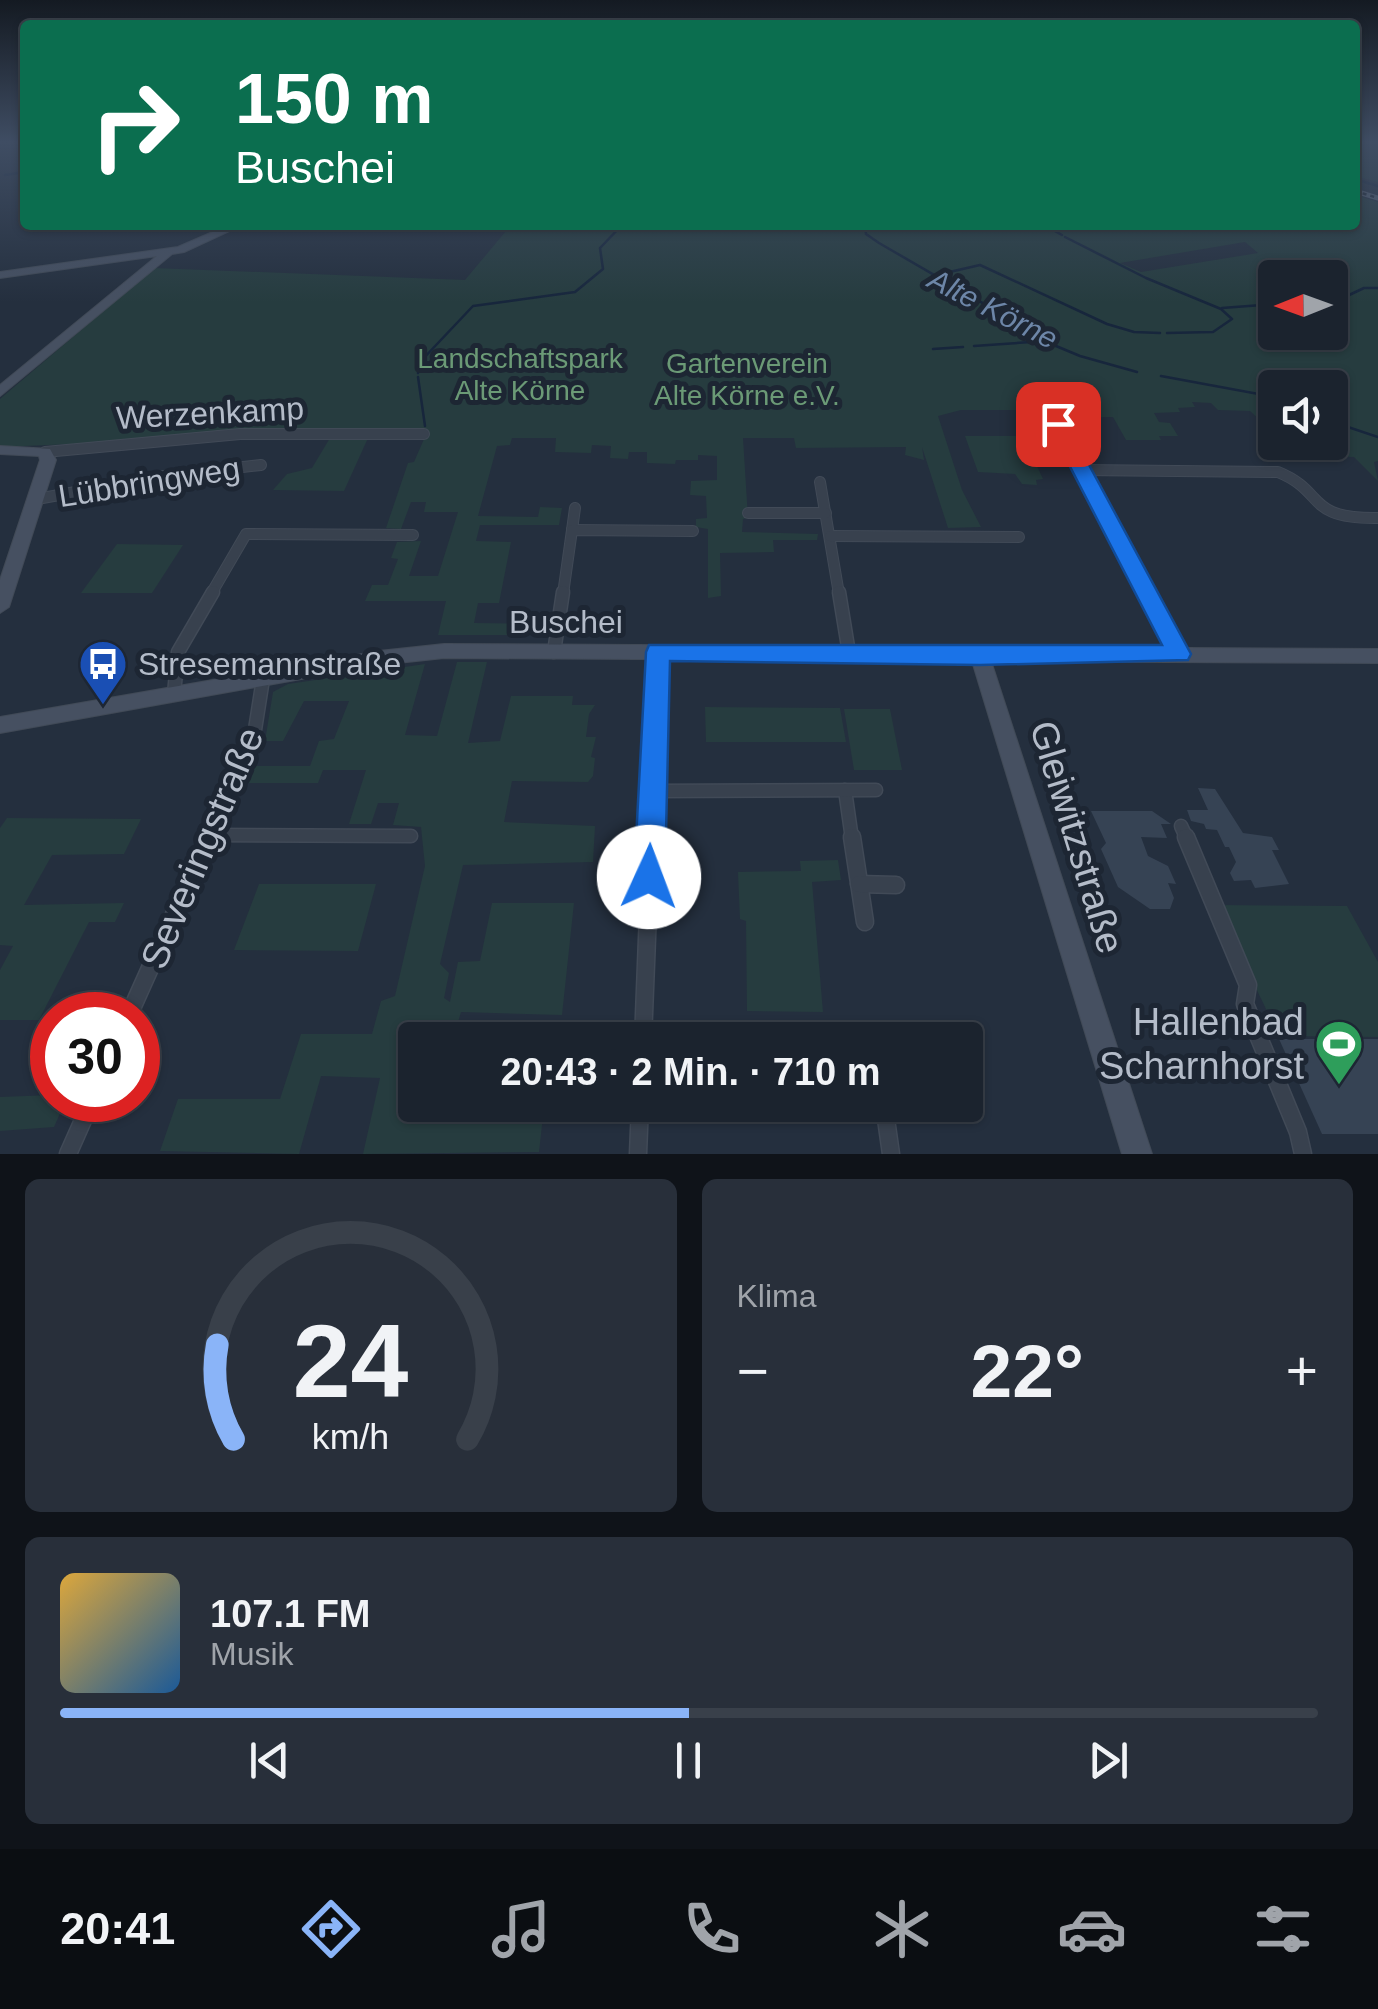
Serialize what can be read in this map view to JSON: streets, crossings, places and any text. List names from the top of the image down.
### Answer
{
  "streets": {
    "street": [
      "Werzenkamp",
      "Lübbringweg",
      "Buschei",
      "Gleiwitzstraße",
      "Severingstraße"
    ]
  },
  "crossings": [
    ["Buschei", "Gleiwitzstraße"],
    ["Buschei", "Severingstraße"]
  ],
  "water": ["Alte Körne"],
  "parks": ["Landschaftspark Alte Körne", "Gartenverein Alte Körne e.V."],
  "places": {
    "bus stop": ["Stresemannstraße"],
    "sports": ["Hallenbad Scharnhorst"]
  },
  "north": "left",
  "page": {
    "turn": ["150 m", "Buschei"],
    "limit": "30",
    "trip": "20:43 · 2 Min. · 710 m",
    "tile": "Klima",
    "heat": ["−", "22°", "+"],
    "song": ["107.1 FM", "Musik"],
    "tabs": "20:41",
    "gauge": ["24", "km/h"]
  }
}
